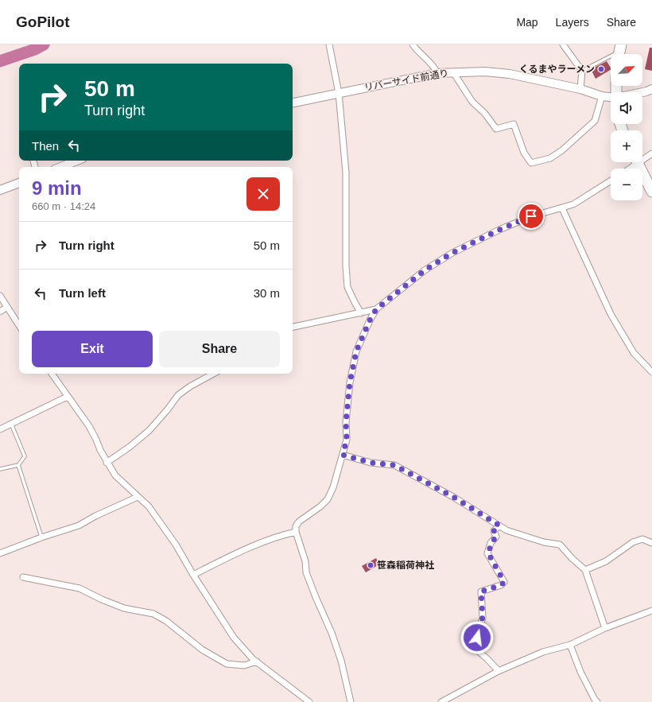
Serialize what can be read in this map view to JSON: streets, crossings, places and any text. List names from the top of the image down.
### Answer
{
  "streets": {
    "street": ["リバーサイド前通り"]
  },
  "places": ["くるまやラーメン", "笹森稲荷神社"],
  "north": "top right",
  "page": {
    "header": "GoPilot",
    "nav": ["Map", "Layers", "Share"],
    "map_buttons": ["+", "−"],
    "turn": ["50 m", "Turn right"],
    "then": "Then",
    "heading": ["9 min", "660 m · 14:24"],
    "list": [
      {
        "name": "Turn right",
        "value": "50 m"
      },
      {
        "name": "Turn left",
        "value": "30 m"
      }
    ],
    "buttons": ["Exit", "Share"]
  }
}
